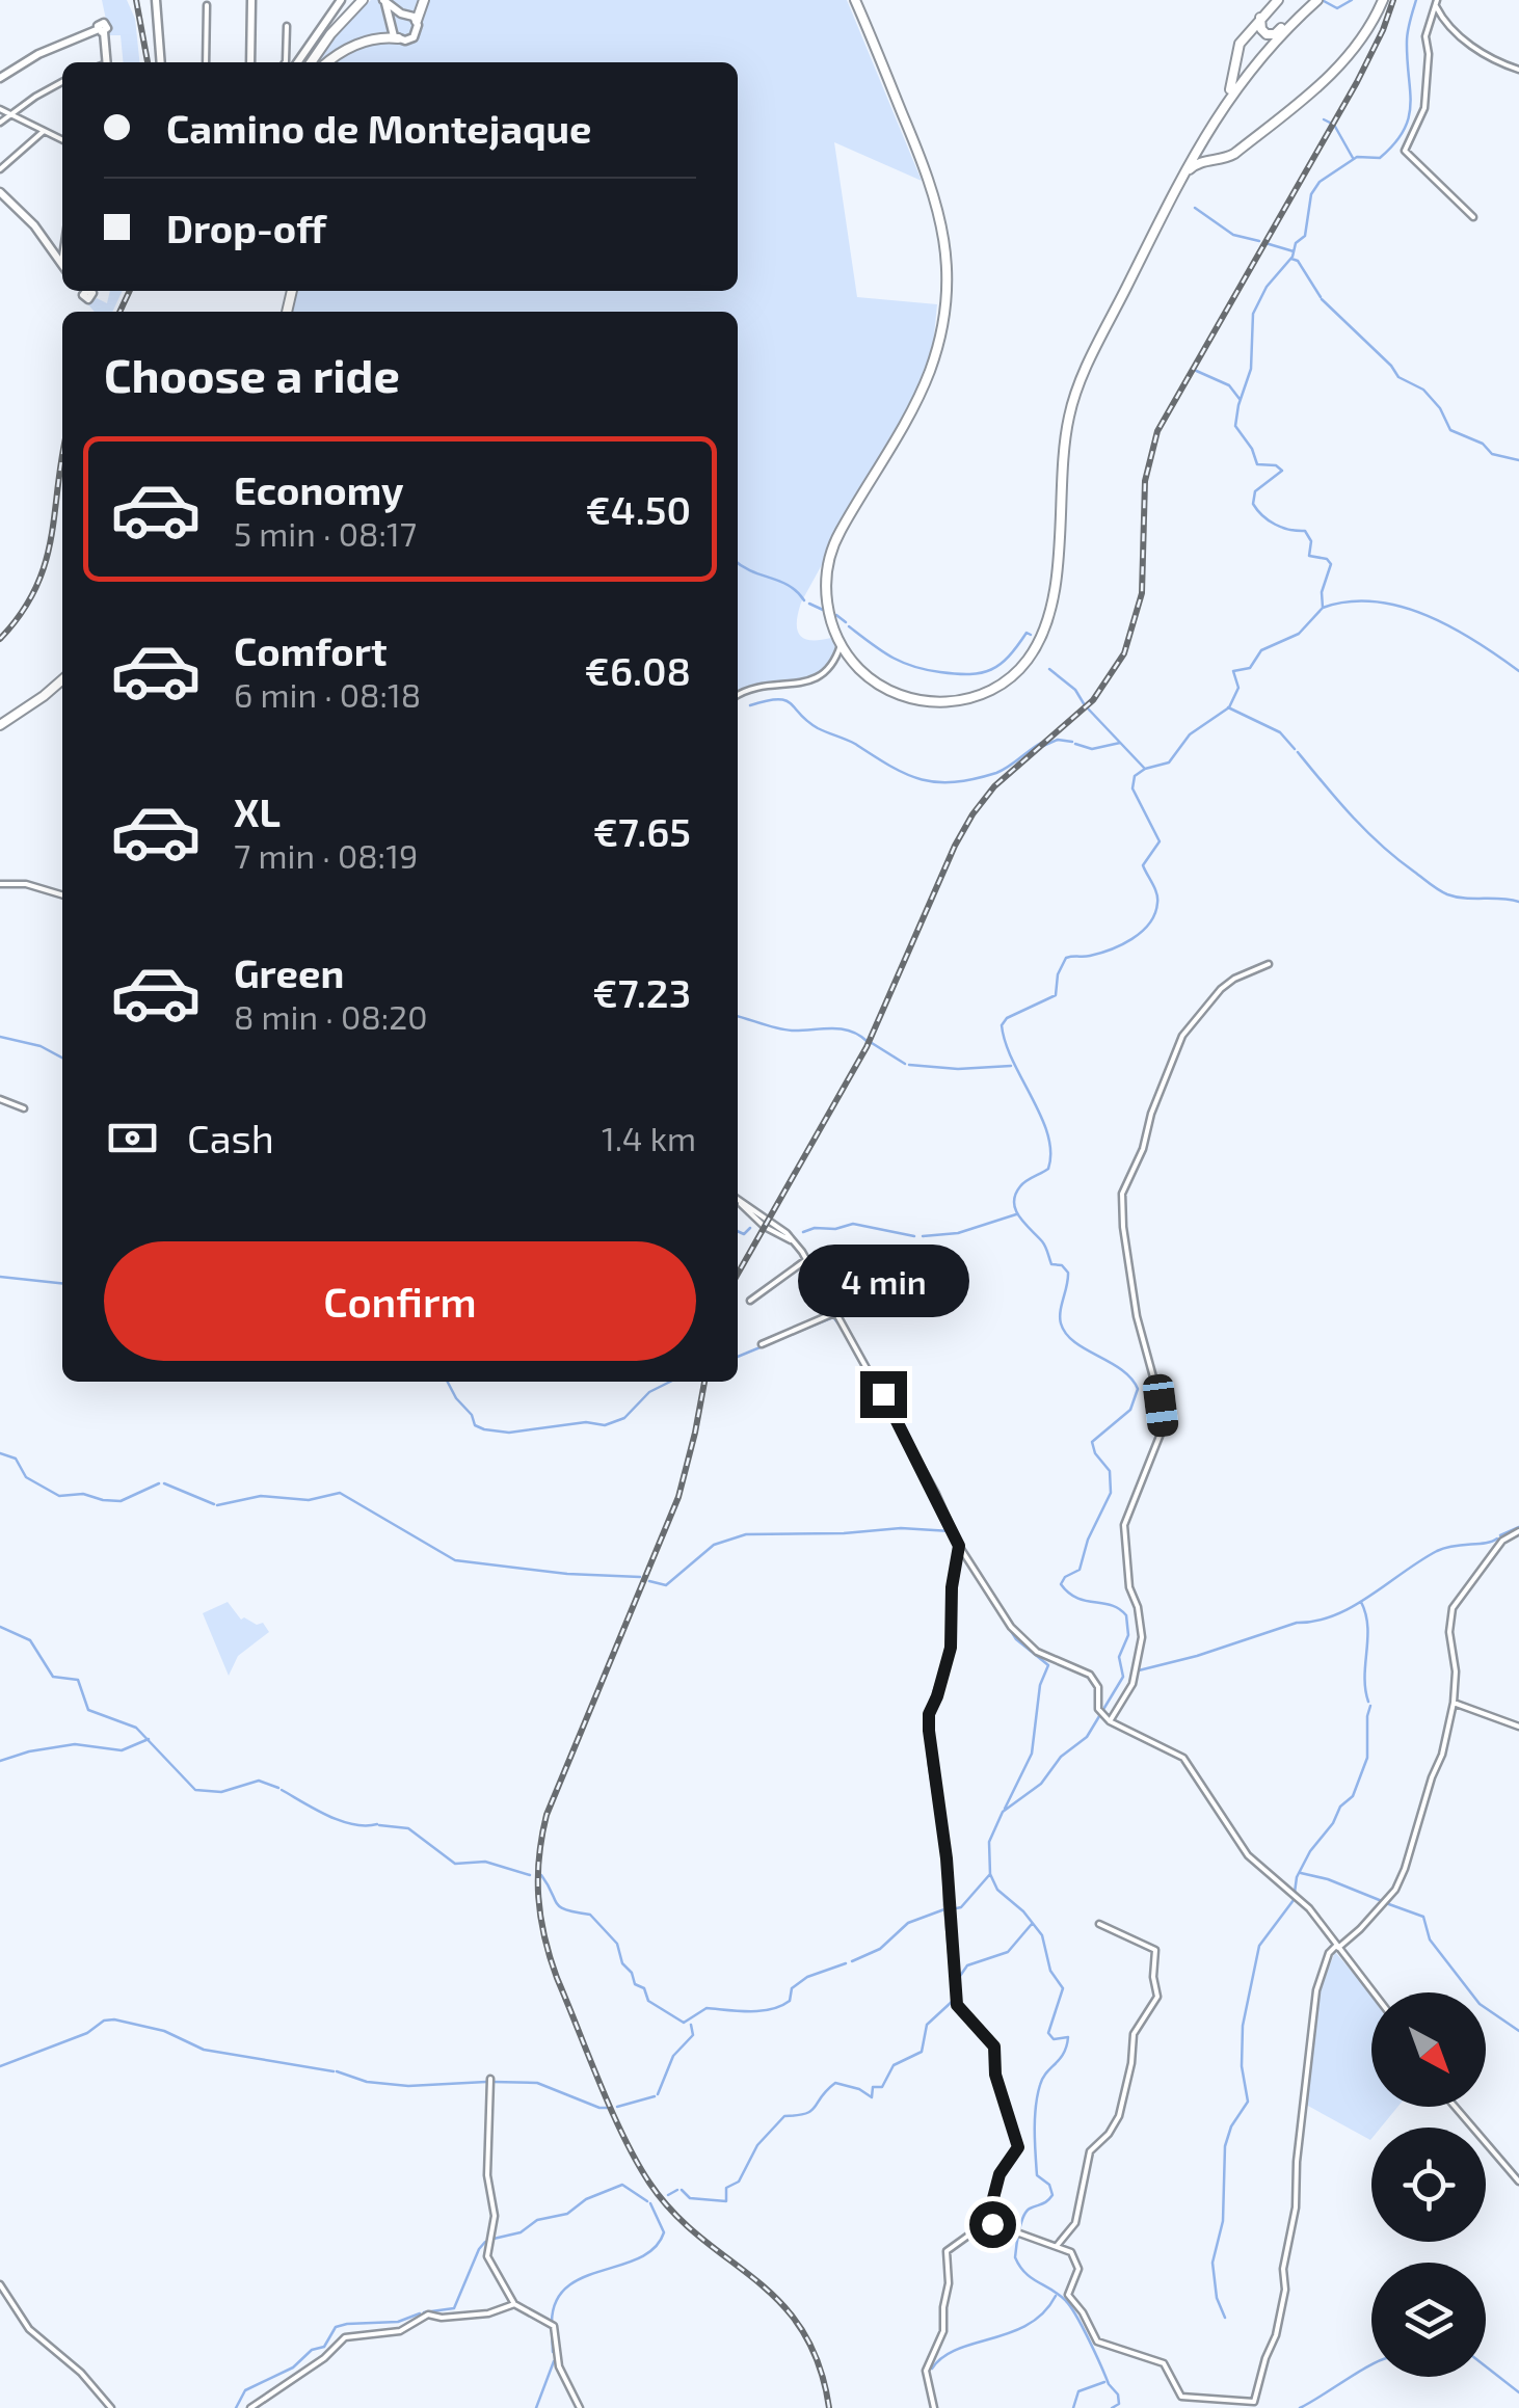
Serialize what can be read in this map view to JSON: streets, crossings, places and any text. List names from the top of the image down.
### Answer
{
  "north": "bottom right",
  "page": {
    "banner": ["Camino de Montejaque", "Drop-off"],
    "heading": "Choose a ride",
    "list": [
      {
        "name": "Economy",
        "note": "5 min · 08:17",
        "value": "€4.50"
      },
      {
        "name": "Comfort",
        "note": "6 min · 08:18",
        "value": "€6.08"
      },
      {
        "name": "XL",
        "note": "7 min · 08:19",
        "value": "€7.65"
      },
      {
        "name": "Green",
        "note": "8 min · 08:20",
        "value": "€7.23"
      }
    ],
    "pay": ["Cash", "1.4 km"],
    "buttons": "Confirm",
    "bubble": "4 min"
  }
}
